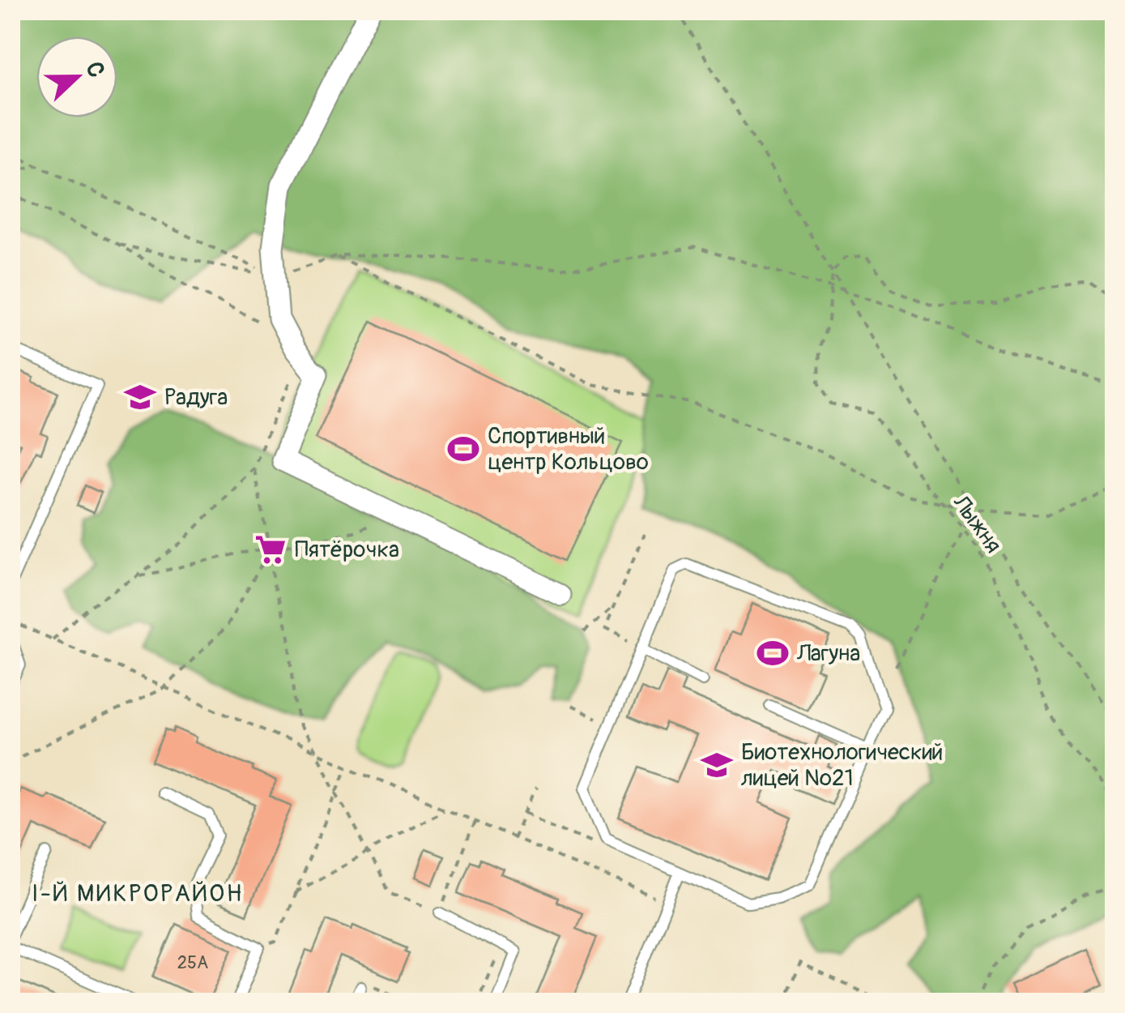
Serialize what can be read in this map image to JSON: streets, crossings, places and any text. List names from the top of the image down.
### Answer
{
  "streets": {
    "path": ["Лыжня"]
  },
  "districts": ["I-Й МИКРОРАЙОН"],
  "places": {
    "school or university": ["Радуга", "Биотехнологический лицей №21"],
    "sports": ["Спортивный центр Кольцово", "Лагуна"],
    "supermarket": ["Пятёрочка"]
  },
  "house_numbers": ["25А"],
  "north": "right"
}
